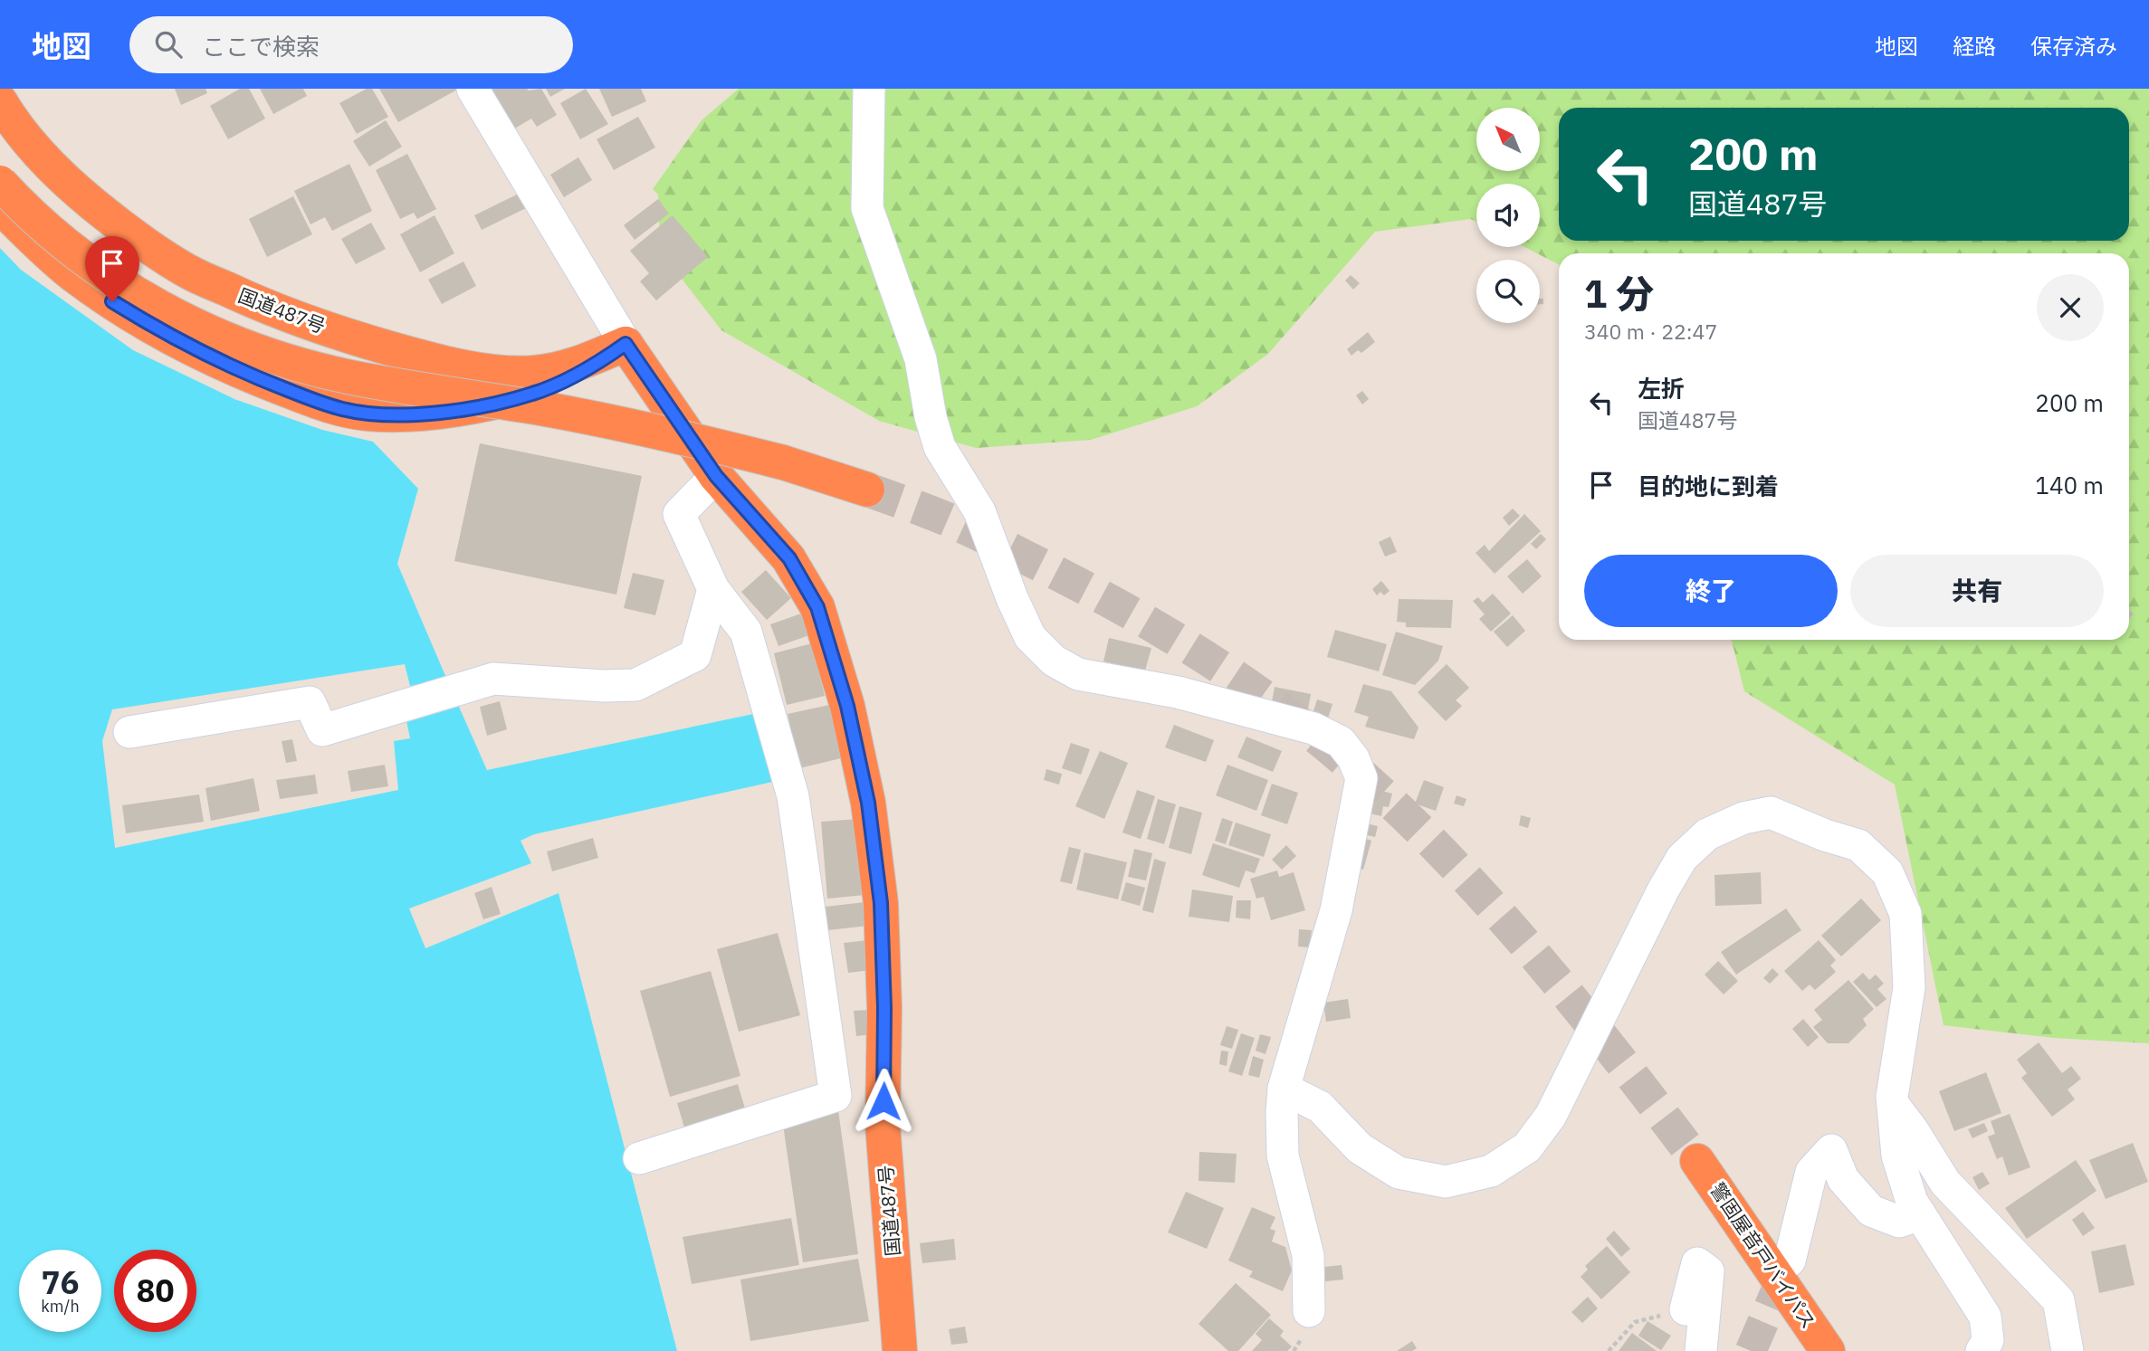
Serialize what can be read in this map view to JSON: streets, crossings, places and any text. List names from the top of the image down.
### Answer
{
  "streets": {
    "highway": ["国道487号", "警固屋音戸バイパス"]
  },
  "north": "top left",
  "page": {
    "header": "地図",
    "search": "ここで検索",
    "nav": ["地図", "経路", "保存済み"],
    "turn": ["200 m", "国道487号"],
    "heading": ["1 分", "340 m · 22:47"],
    "list": [
      {
        "name": "左折",
        "note": "国道487号",
        "value": "200 m"
      },
      {
        "name": "目的地に到着",
        "value": "140 m"
      }
    ],
    "buttons": ["終了", "共有"],
    "speed": "76 km/h",
    "limit": "80"
  }
}
